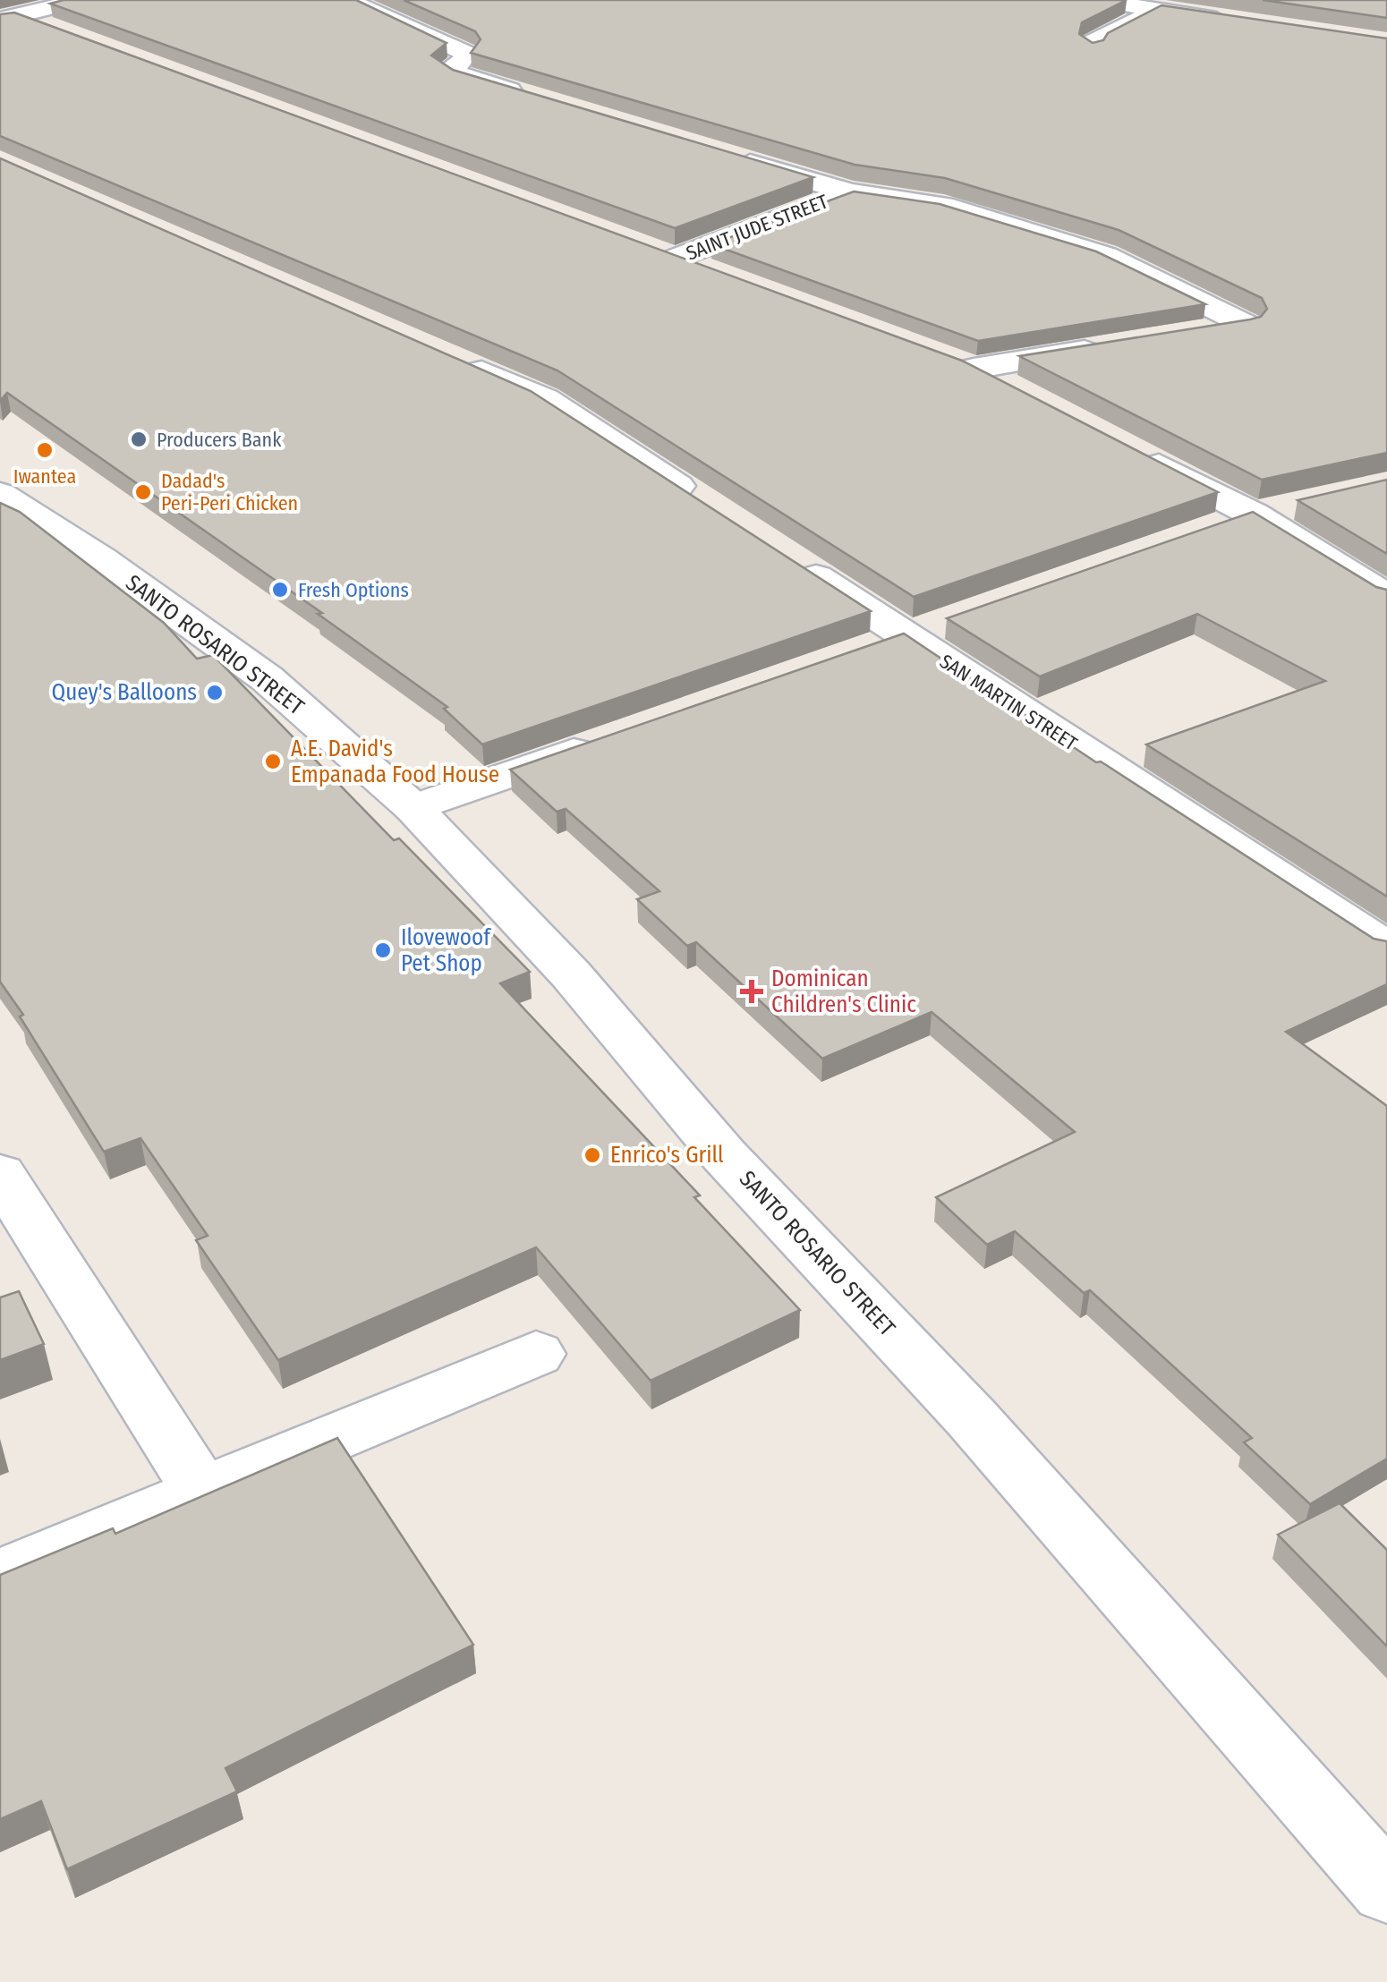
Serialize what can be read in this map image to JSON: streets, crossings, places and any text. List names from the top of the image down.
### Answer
{
  "streets": {
    "street": ["SAINT JUDE STREET", "SANTO ROSARIO STREET", "SAN MARTIN STREET"]
  },
  "places": {
    "other": [
      "Producers Bank",
      "Iwantea",
      "Dadad's Peri-Peri Chicken",
      "Fresh Options",
      "Quey's Balloons",
      "A.E. David's Empanada Food House",
      "Ilovewoof Pet Shop",
      "Enrico's Grill"
    ],
    "health": ["Dominican Children's Clinic"]
  }
}
